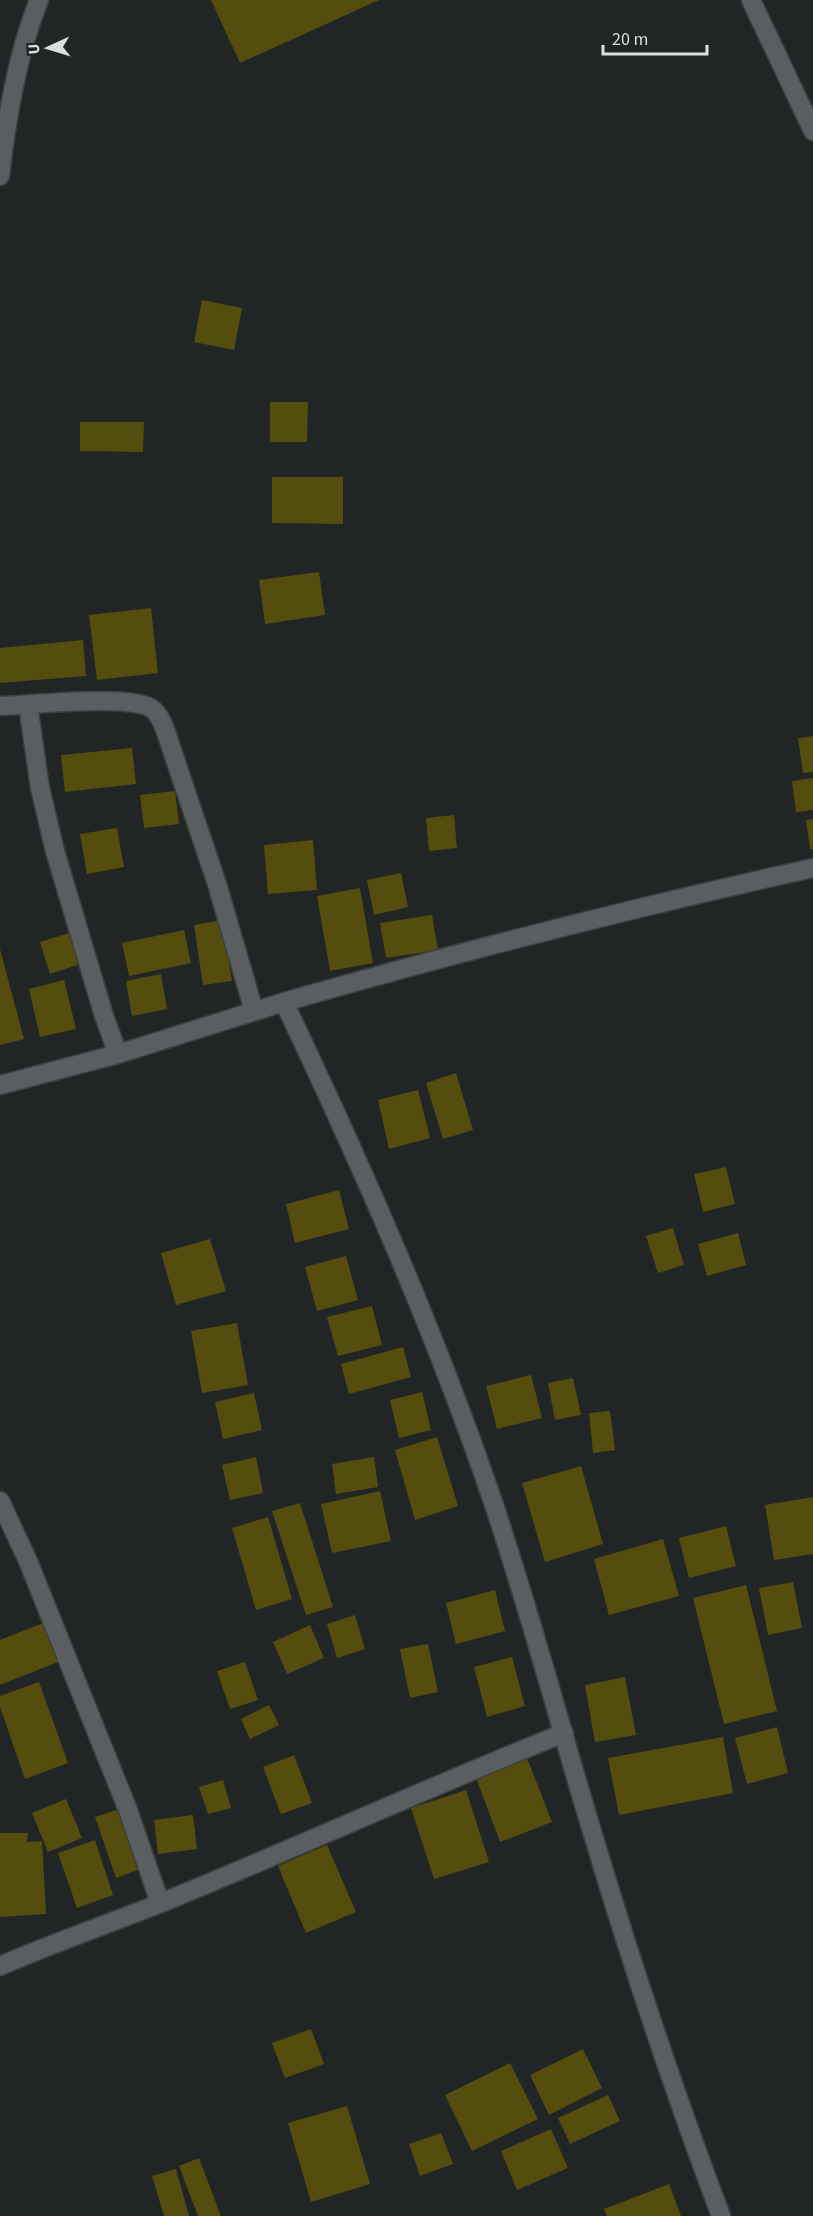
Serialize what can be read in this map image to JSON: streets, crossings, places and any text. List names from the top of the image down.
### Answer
{
  "scale_bar": "20 m",
  "north": "left"
}
